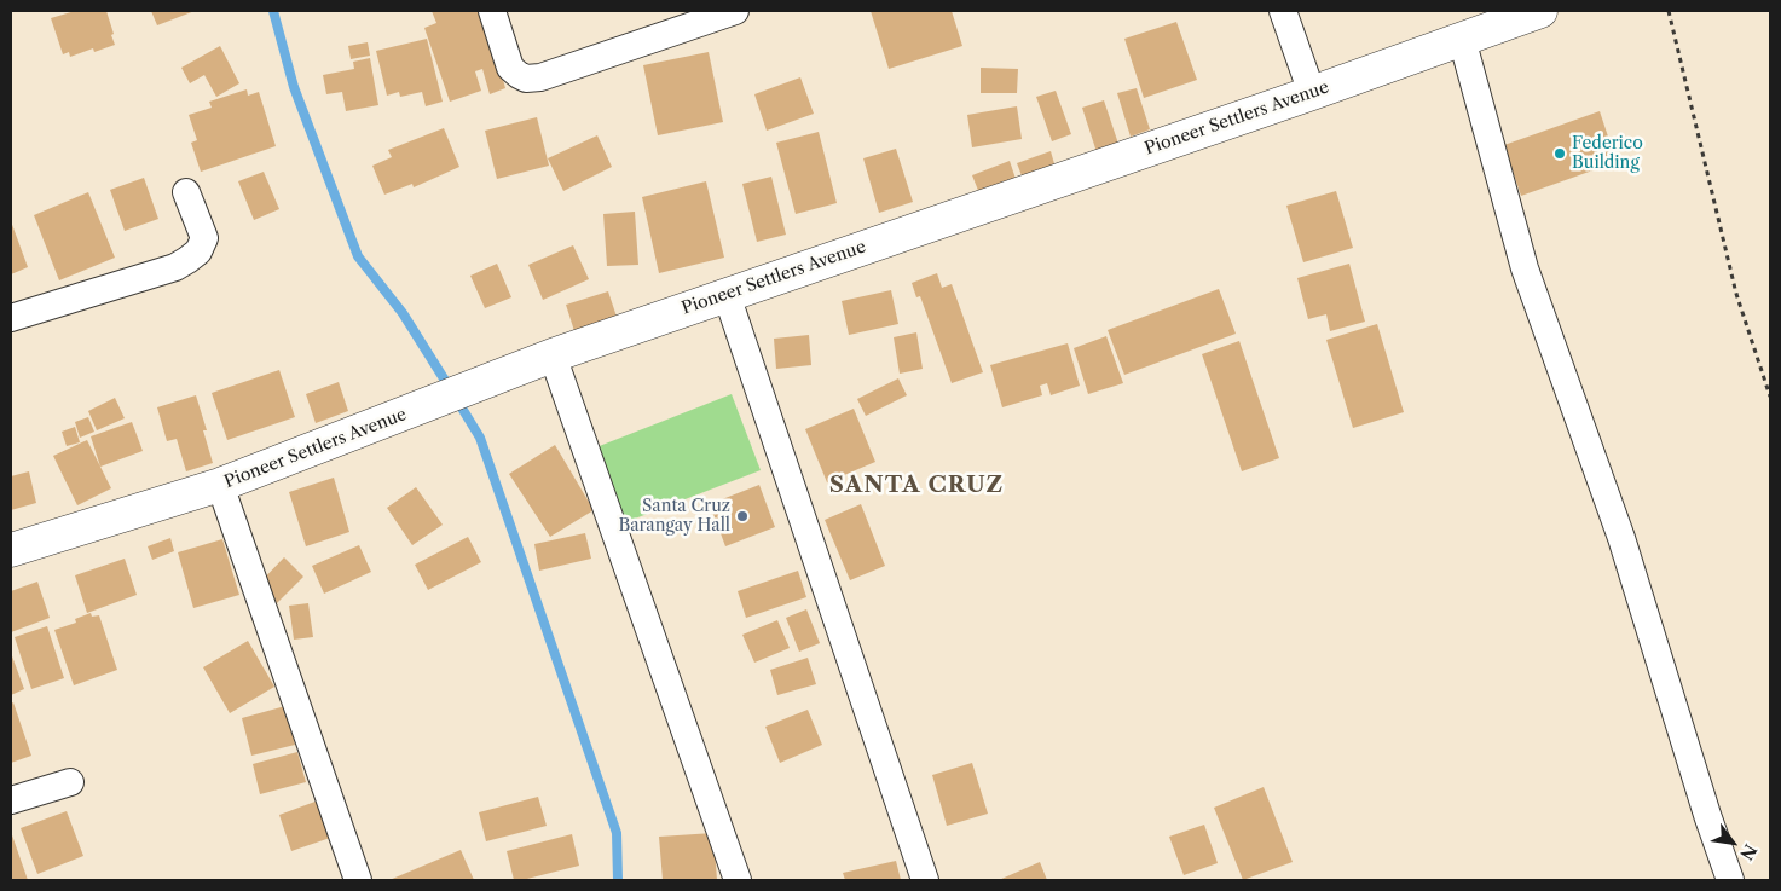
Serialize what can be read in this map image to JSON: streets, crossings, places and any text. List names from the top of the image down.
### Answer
{
  "streets": {
    "street": ["Pioneer Settlers Avenue"]
  },
  "districts": ["SANTA CRUZ"],
  "places": ["Federico Building", "Santa Cruz Barangay Hall"],
  "north": "bottom right"
}
